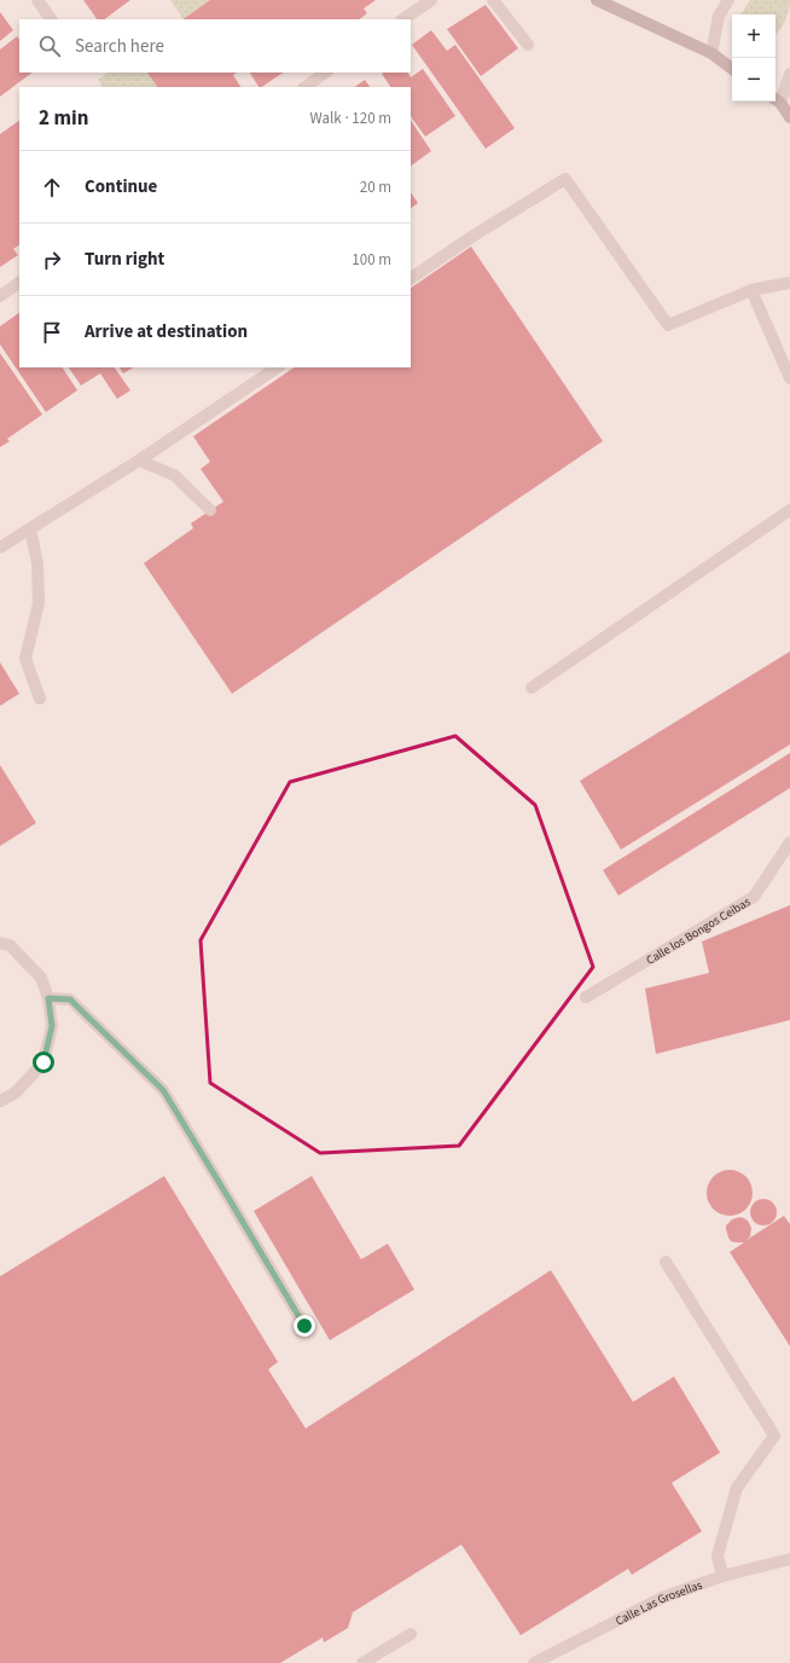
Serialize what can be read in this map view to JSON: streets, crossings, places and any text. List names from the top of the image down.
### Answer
{
  "streets": {
    "street": ["Calle los Bongos Ceibas", "Calle Las Grosellas"]
  },
  "page": {
    "map_buttons": ["+", "−"],
    "search": "Search here",
    "heading": ["2 min", "Walk · 120 m"],
    "list": [
      ["Continue", "20 m"],
      ["Turn right", "100 m"],
      "Arrive at destination"
    ]
  }
}
